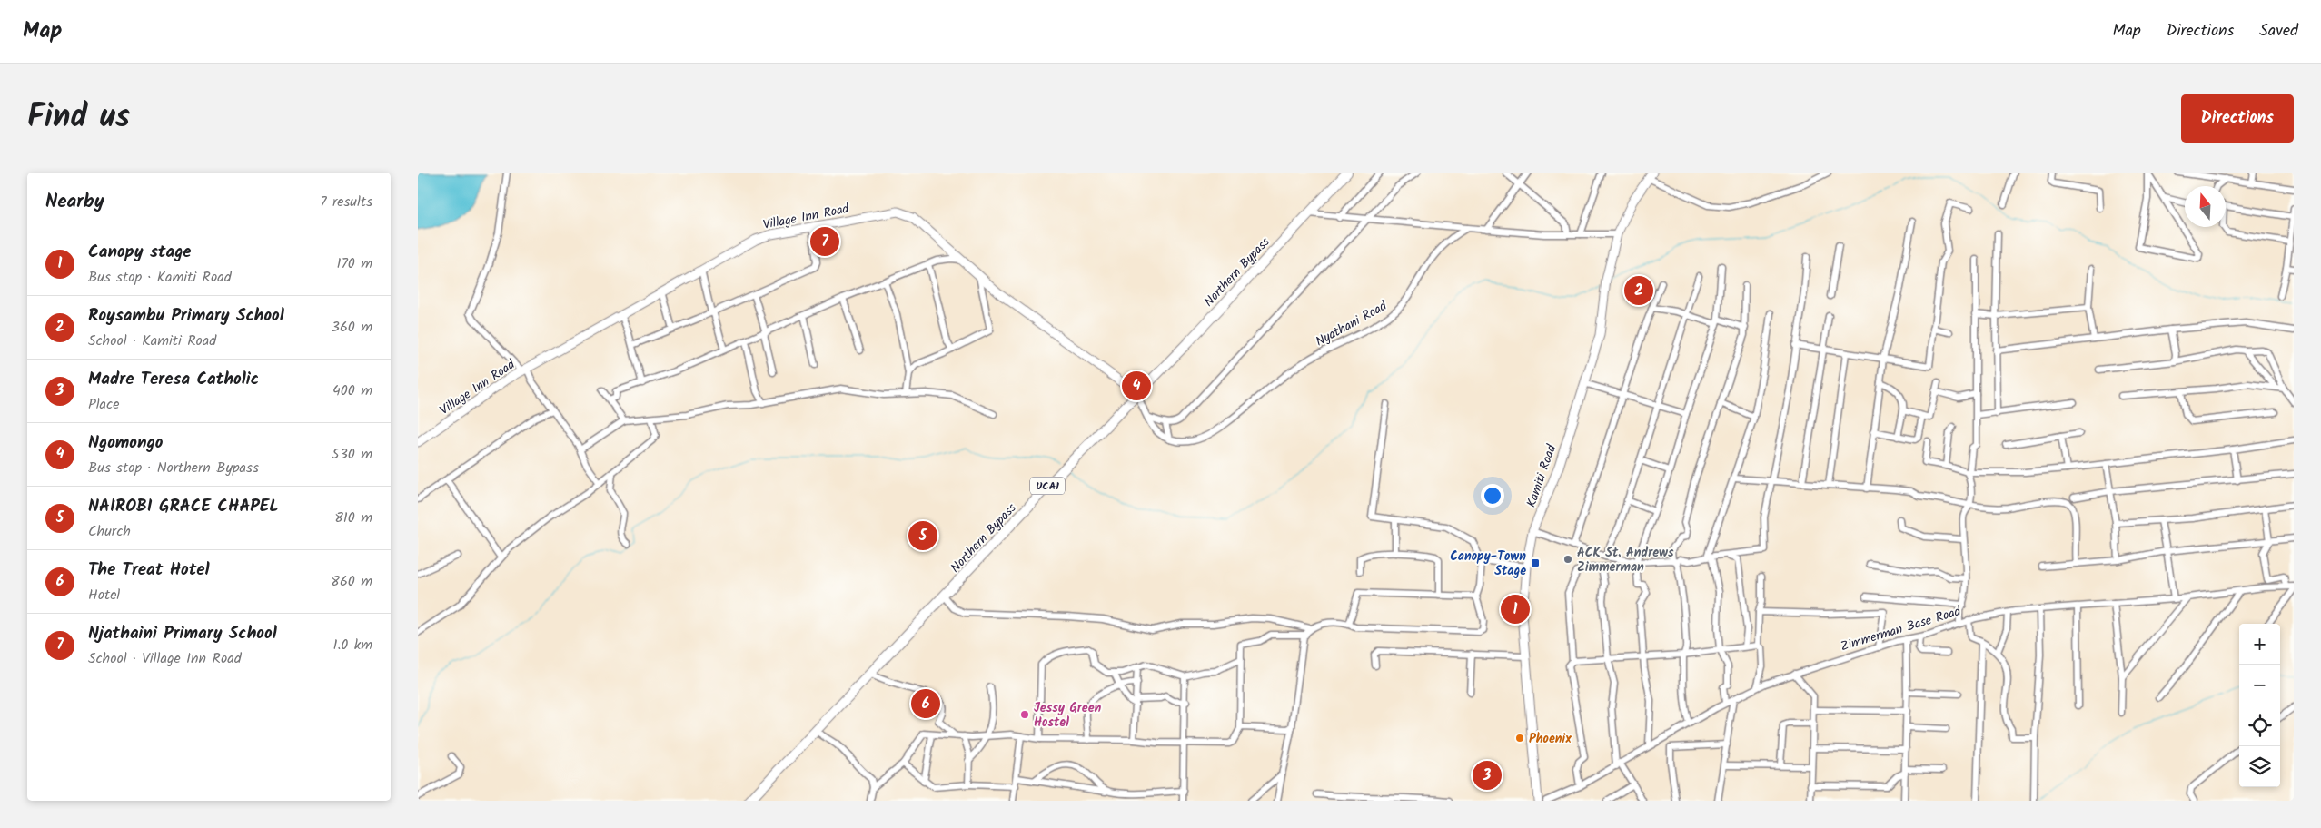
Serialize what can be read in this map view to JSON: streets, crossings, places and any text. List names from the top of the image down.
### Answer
{
  "streets": {
    "main road": ["Northern Bypass", "UCA1"],
    "street": [
      "Village Inn Road",
      "Nyathani Road",
      "Kamiti Road",
      "Zimmerman Base Road"
    ]
  },
  "crossings": [
    ["Village Inn Road", "Northern Bypass"]
  ],
  "places": {
    "other": ["ACK St. Andrews Zimmerman", "Jessy Green Hostel", "Phoenix"],
    "transit": ["Canopy-Town Stage"]
  },
  "north": "top",
  "page": {
    "header": "Map",
    "nav": ["Map", "Directions", "Saved"],
    "title": "Find us",
    "buttons": "Directions",
    "heading": ["Nearby", "7 results"],
    "pins": [
      "7",
      "2",
      "4",
      "5",
      "1",
      "6",
      "3"
    ],
    "list": [
      {
        "mark": "1",
        "name": "Canopy stage",
        "note": "Bus stop · Kamiti Road",
        "value": "170 m"
      },
      {
        "mark": "2",
        "name": "Roysambu Primary School",
        "note": "School · Kamiti Road",
        "value": "360 m"
      },
      {
        "mark": "3",
        "name": "Madre Teresa Catholic",
        "note": "Place",
        "value": "400 m"
      },
      {
        "mark": "4",
        "name": "Ngomongo",
        "note": "Bus stop · Northern Bypass",
        "value": "530 m"
      },
      {
        "mark": "5",
        "name": "NAIROBI GRACE CHAPEL",
        "note": "Church",
        "value": "810 m"
      },
      {
        "mark": "6",
        "name": "The Treat Hotel",
        "note": "Hotel",
        "value": "860 m"
      },
      {
        "mark": "7",
        "name": "Njathaini Primary School",
        "note": "School · Village Inn Road",
        "value": "1.0 km"
      }
    ],
    "map_buttons": ["+", "−"]
  }
}
